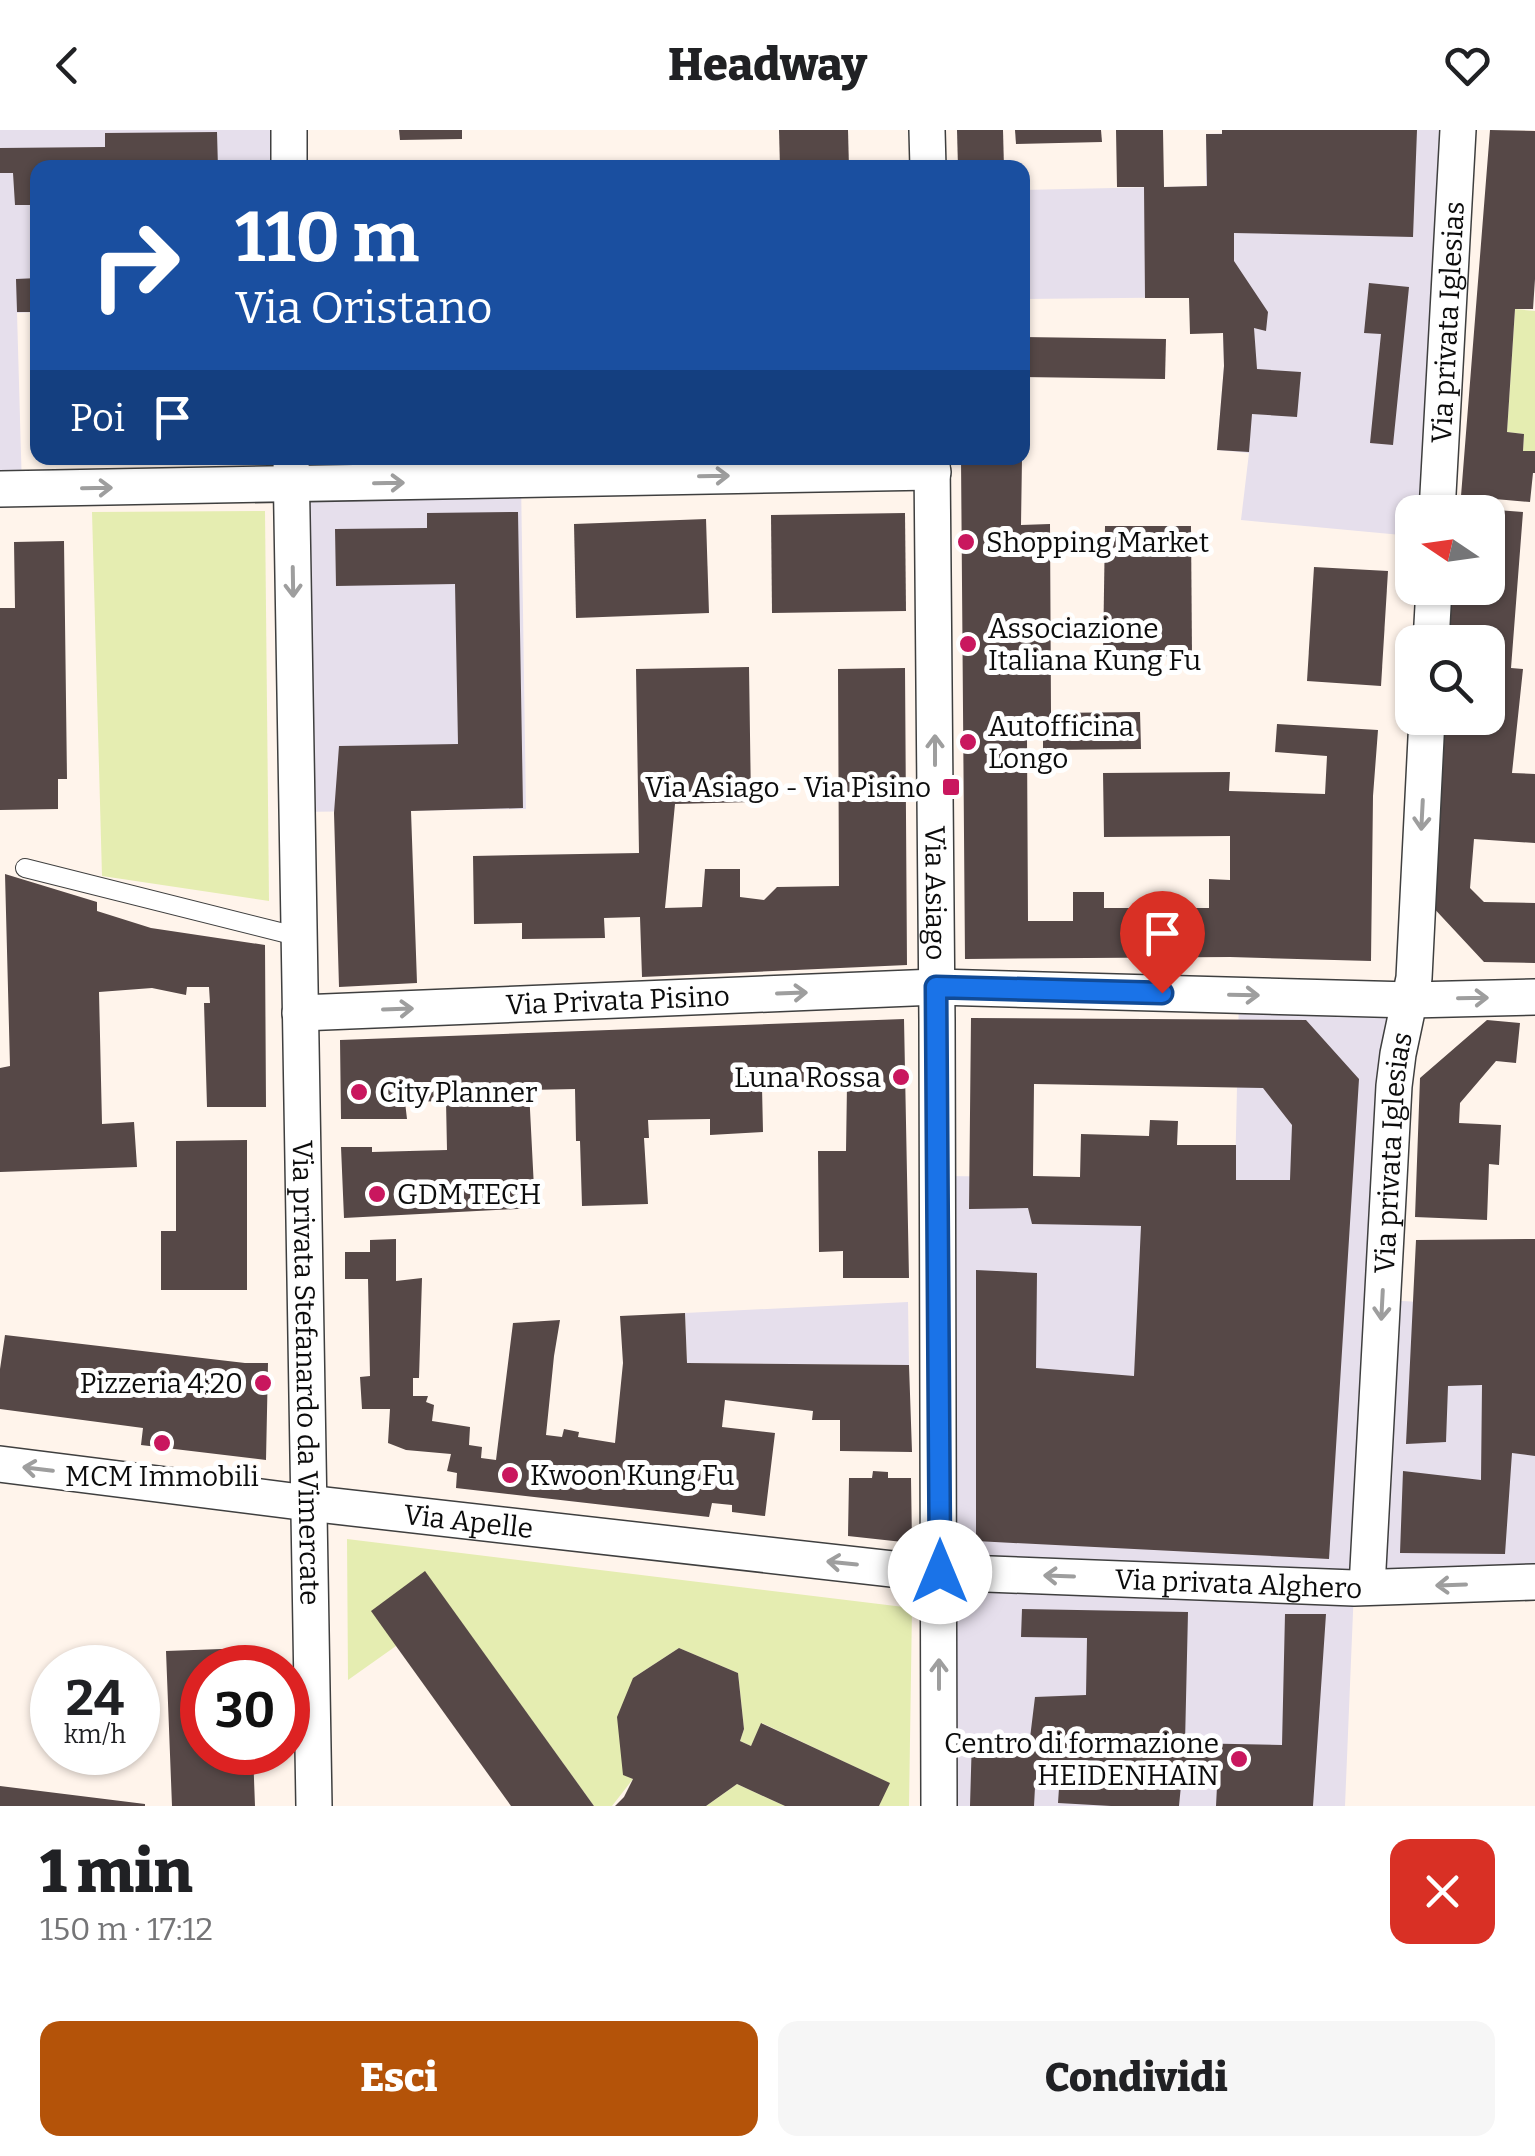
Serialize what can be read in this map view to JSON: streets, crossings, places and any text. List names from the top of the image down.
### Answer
{
  "streets": {
    "street": [
      "Via privata Iglesias",
      "Via Asiago",
      "Via Privata Pisino",
      "Via privata Stefanardo da Vimercate",
      "Via Apelle",
      "Via privata Alghero"
    ]
  },
  "crossings": [
    ["Via privata Iglesias", "Via Privata Pisino"],
    ["Via privata Iglesias", "Via privata Alghero"],
    ["Via Asiago", "Via Privata Pisino"],
    ["Via Asiago", "Via Apelle"],
    ["Via Asiago", "Via privata Alghero"],
    ["Via Privata Pisino", "Via privata Stefanardo da Vimercate"],
    ["Via privata Stefanardo da Vimercate", "Via Apelle"],
    ["Via Apelle", "Via privata Alghero"]
  ],
  "one_way": [
    "Via privata Iglesias",
    "Via Asiago",
    "Via Privata Pisino",
    "Via Apelle",
    "Via privata Alghero"
  ],
  "places": {
    "other": [
      "Shopping Market",
      "Associazione Italiana Kung Fu",
      "Autofficina Longo",
      "Luna Rossa",
      "City Planner",
      "GDM TECH",
      "Pizzeria 4:20",
      "MCM Immobili",
      "Kwoon Kung Fu",
      "Centro di formazione HEIDENHAIN"
    ],
    "transit": ["Via Asiago - Via Pisino"]
  },
  "north": "left",
  "page": {
    "header": "Headway",
    "turn": ["110 m", "Via Oristano"],
    "then": "Poi",
    "speed": "24 km/h",
    "limit": "30",
    "heading": ["1 min", "150 m · 17:12"],
    "buttons": ["Esci", "Condividi"]
  }
}
